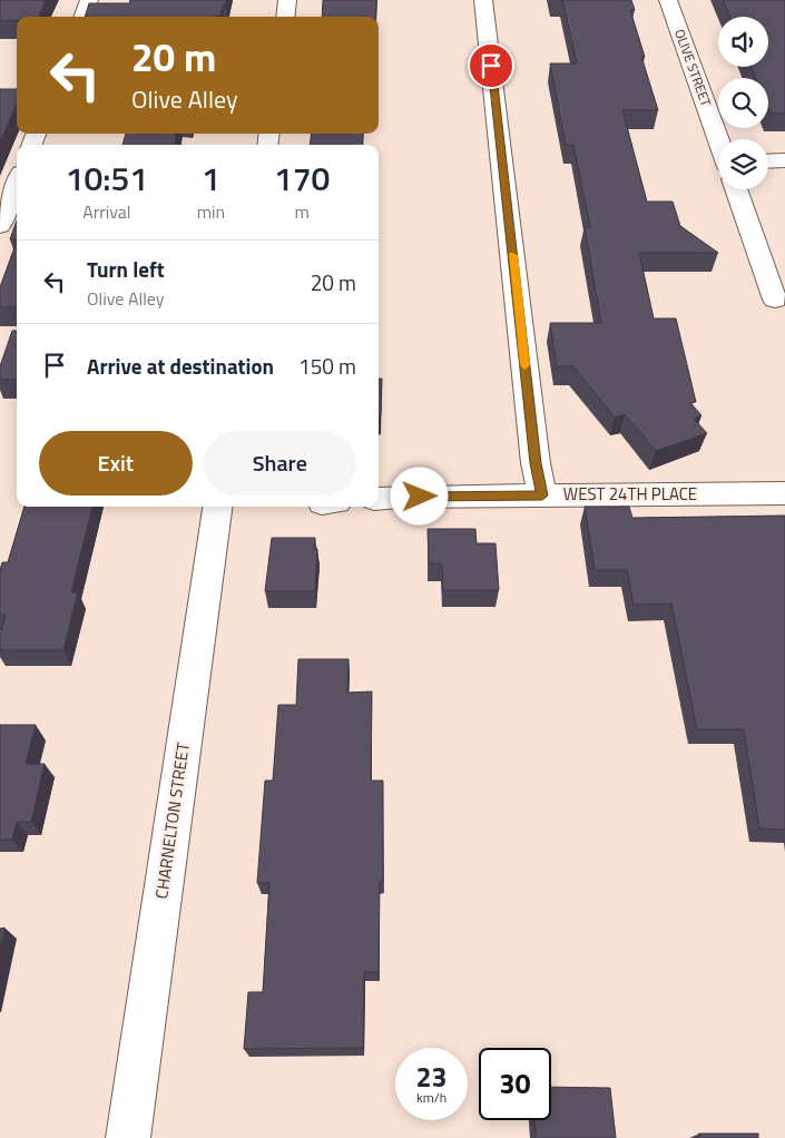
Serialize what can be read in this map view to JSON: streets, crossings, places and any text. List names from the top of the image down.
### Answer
{
  "streets": {
    "street": ["OLIVE STREET", "WEST 24TH PLACE", "CHARNELTON STREET"]
  },
  "page": {
    "turn": ["20 m", "Olive Alley"],
    "eta": [
      "10:51",
      "Arrival",
      "1",
      "min",
      "170",
      "m"
    ],
    "list": [
      {
        "name": "Turn left",
        "note": "Olive Alley",
        "value": "20 m"
      },
      {
        "name": "Arrive at destination",
        "value": "150 m"
      }
    ],
    "buttons": ["Exit", "Share"],
    "speed": "23 km/h",
    "limit": "30"
  }
}
